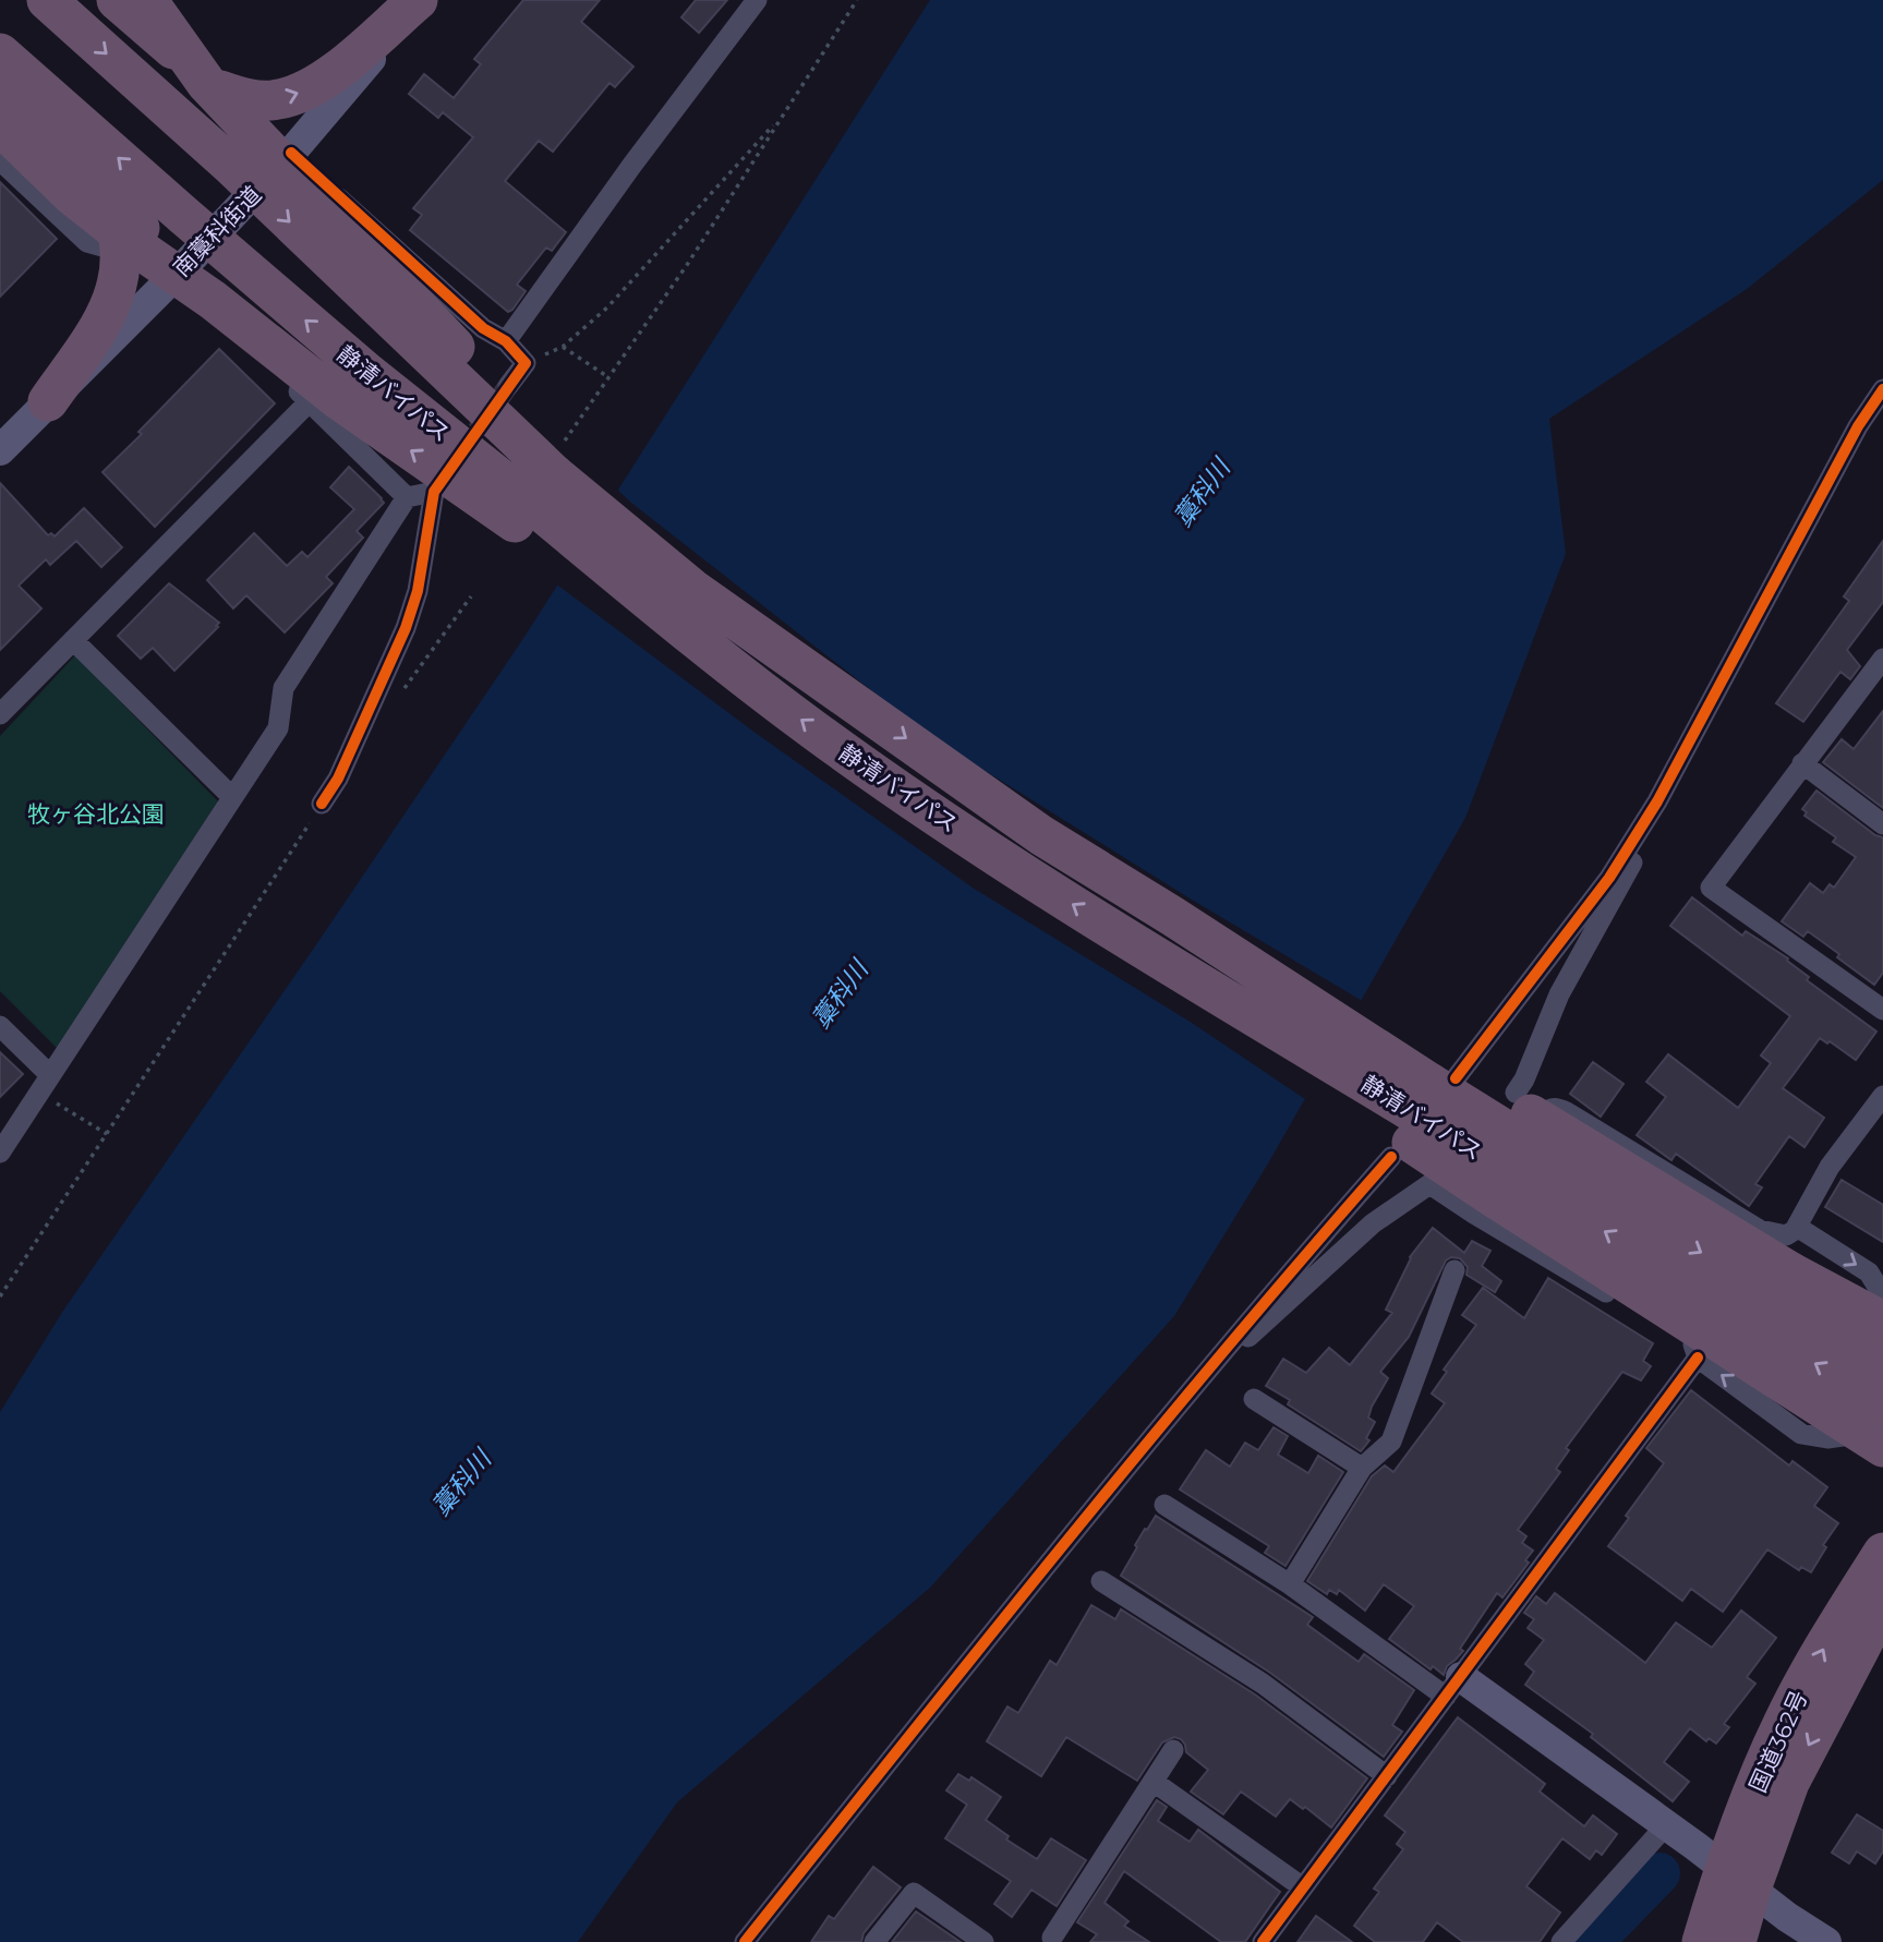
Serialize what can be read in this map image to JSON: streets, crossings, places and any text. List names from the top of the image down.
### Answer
{
  "streets": {
    "highway": ["静清バイパス", "国道362号"],
    "main road": ["南藁科街道"]
  },
  "water": ["藁科川"],
  "parks": ["牧ヶ谷北公園"]
}
